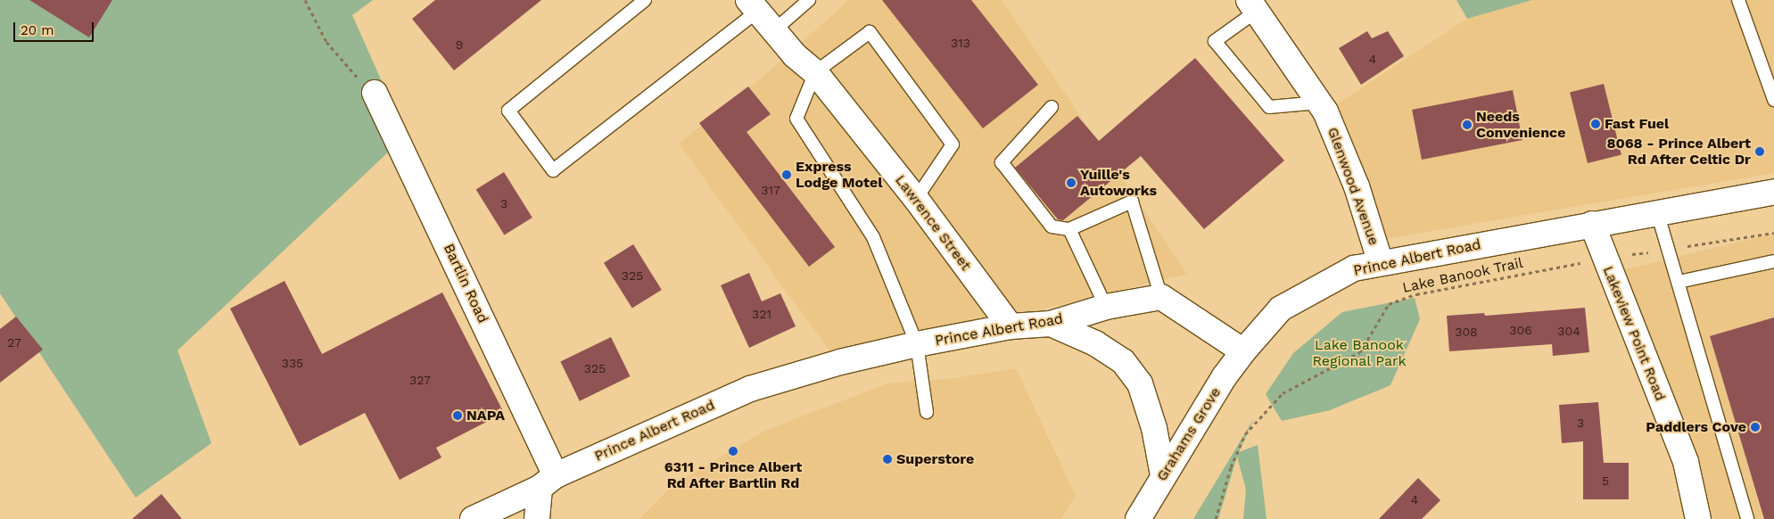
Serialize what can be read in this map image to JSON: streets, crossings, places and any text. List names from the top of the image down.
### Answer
{
  "streets": {
    "street": [
      "Glenwood Avenue",
      "Lawrence Street",
      "Prince Albert Road",
      "Bartlin Road",
      "Lakeview Point Road",
      "Grahams Grove"
    ],
    "path": ["Lake Banook Trail"]
  },
  "crossings": [
    ["Glenwood Avenue", "Prince Albert Road"],
    ["Lawrence Street", "Prince Albert Road"],
    ["Prince Albert Road", "Bartlin Road"],
    ["Prince Albert Road", "Lakeview Point Road"],
    ["Prince Albert Road", "Grahams Grove"],
    ["Lake Banook Trail", "Lakeview Point Road"]
  ],
  "parks": ["Lake Banook Regional Park"],
  "places": [
    "Fast Fuel",
    "Needs Convenience",
    "8068 - Prince Albert Rd After Celtic Dr",
    "Express Lodge Motel",
    "Yuille's Autoworks",
    "NAPA",
    "Paddlers Cove",
    "6311 - Prince Albert Rd After Bartlin Rd",
    "Superstore"
  ],
  "house_numbers": [
    "313",
    "9",
    "4",
    "317",
    "3",
    "325",
    "321",
    "306",
    "304",
    "308",
    "27",
    "335",
    "325",
    "327",
    "3",
    "5",
    "4"
  ],
  "scale_bar": "20 m"
}
